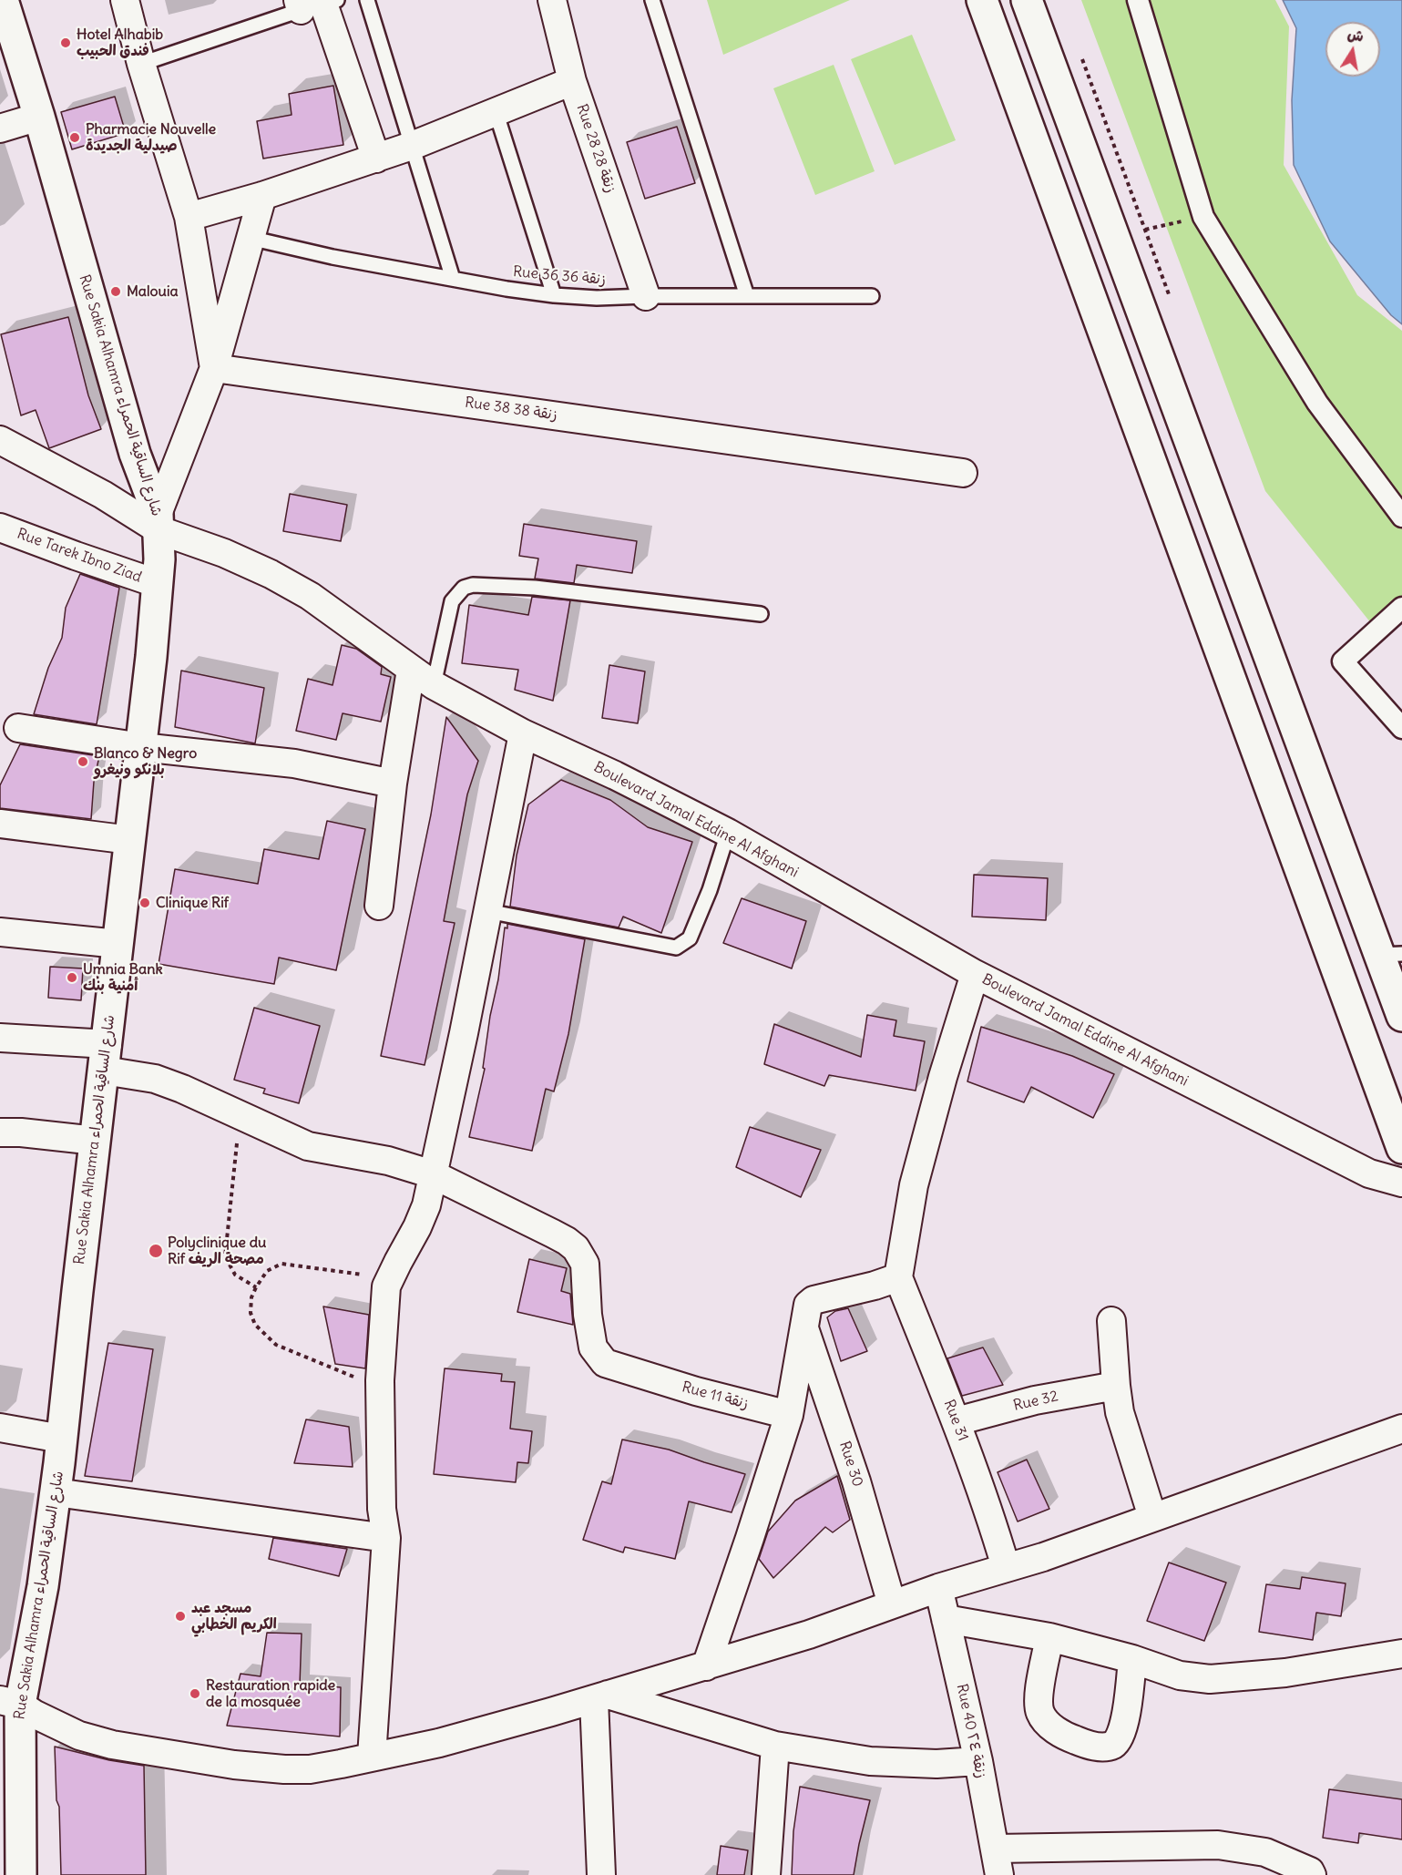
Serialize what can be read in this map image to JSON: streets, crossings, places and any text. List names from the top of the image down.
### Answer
{
  "streets": {
    "main road": ["Rue Sakia Alhamra شارع الساقية الحمراء"],
    "street": [
      "Rue 28 زنقة 28",
      "Rue 38 زنقة 38",
      "Rue Tarek Ibno Ziad",
      "Boulevard Jamal Eddine Al Afghani",
      "Rue 11 زنقة",
      "Rue 32",
      "Rue 31",
      "Rue 30",
      "Rue 40 زنقة ٢٤"
    ],
    "lane": ["Rue 36 زنقة 36"]
  },
  "crossings": [
    ["Rue 28 زنقة 28", "Rue 36 زنقة 36"],
    ["Rue Sakia Alhamra شارع الساقية الحمراء", "Rue Tarek Ibno Ziad"],
    ["Rue Sakia Alhamra شارع الساقية الحمراء", "Boulevard Jamal Eddine Al Afghani"],
    ["Rue Sakia Alhamra شارع الساقية الحمراء", "Rue 11 زنقة"],
    ["Rue 32", "Rue 31"]
  ],
  "places": [
    "Hotel Alhabib فندق الحبيب",
    "Pharmacie Nouvelle صيدلية الجديدة",
    "Malouia",
    "Blanco & Negro بلانكو ونيغرو",
    "Clinique Rif",
    "Umnia Bank أمنية بنك",
    "Polyclinique du Rif مصحة الريف",
    "مسجد عبد الكريم الخطابي",
    "Restauration rapide de la mosquée"
  ],
  "north": "top"
}
